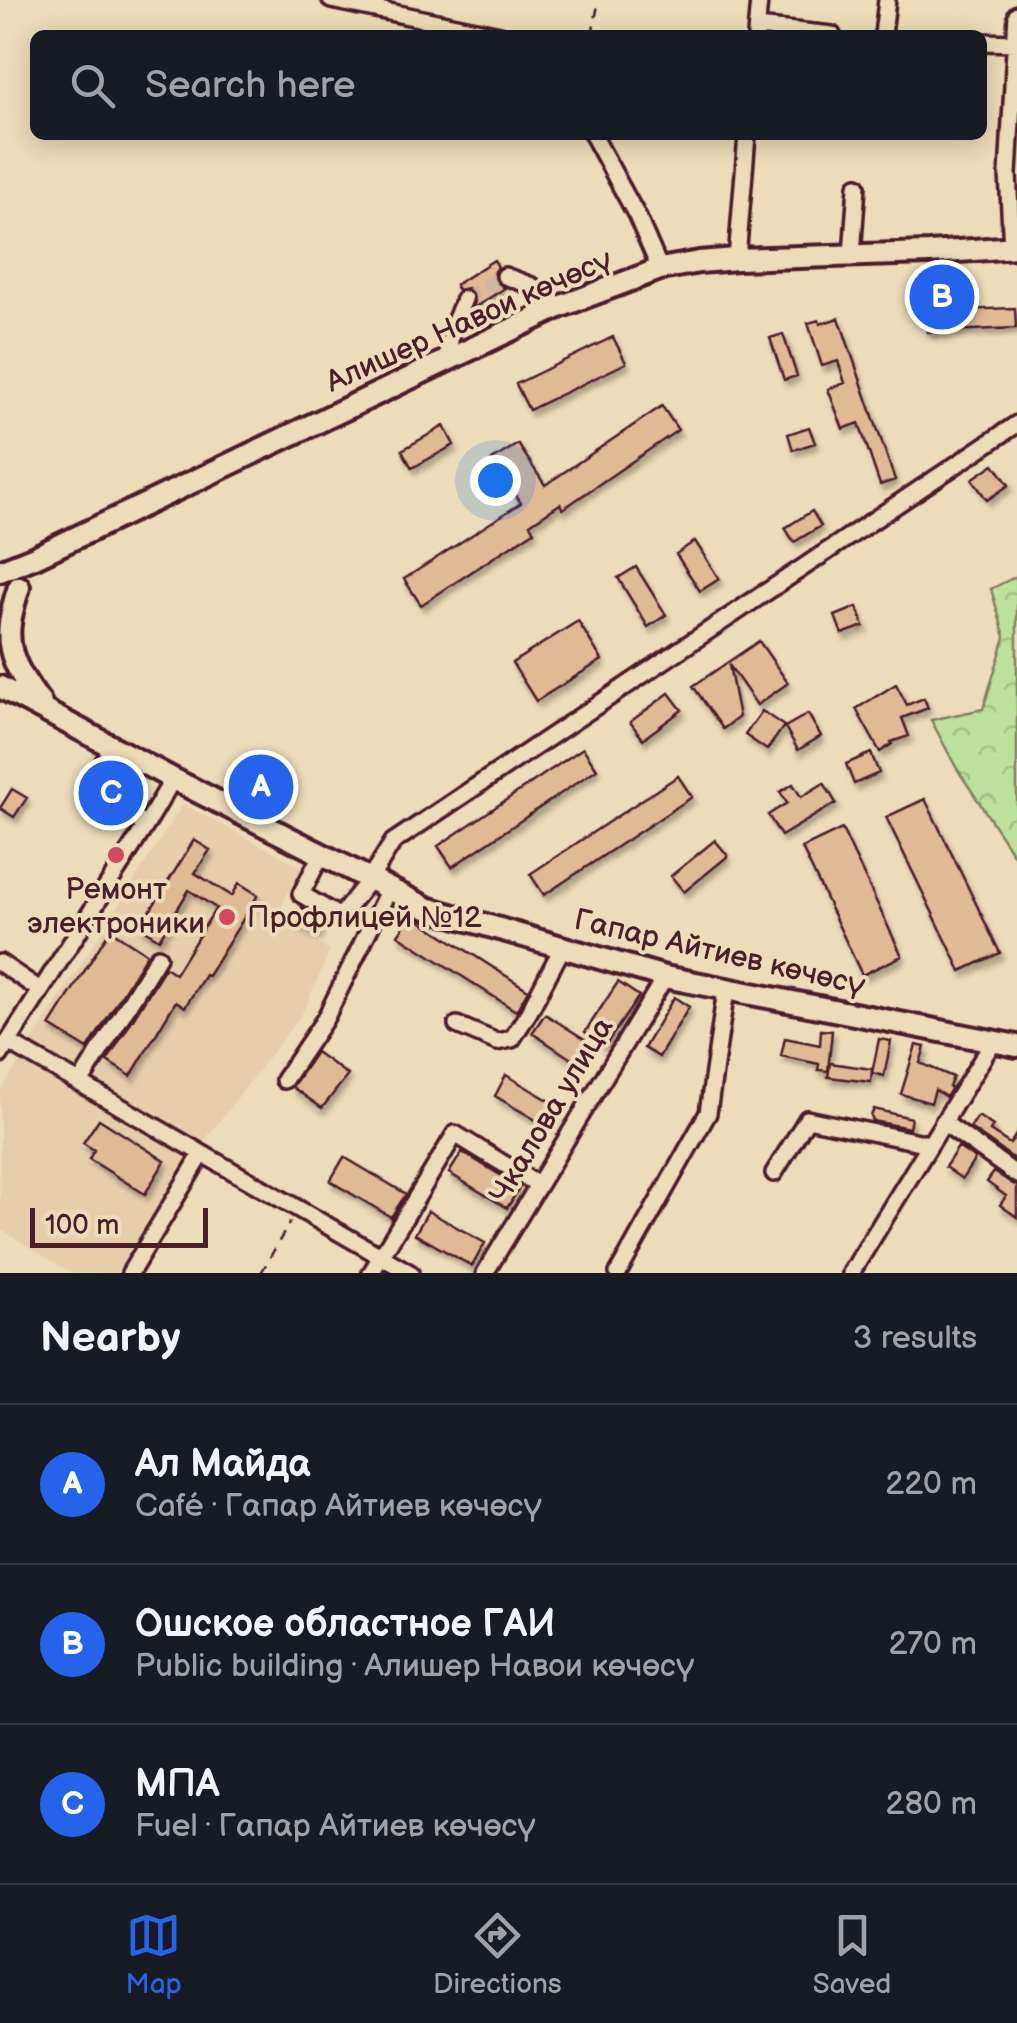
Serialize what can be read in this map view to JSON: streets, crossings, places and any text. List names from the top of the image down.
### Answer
{
  "streets": {
    "main road": ["Алишер Навои көчөсү", "Гапар Айтиев көчөсү"],
    "street": ["Чкалова улица"]
  },
  "crossings": [
    ["Гапар Айтиев көчөсү", "Чкалова улица"]
  ],
  "places": ["Ремонт электроники", "Профлицей №12"],
  "scale_bar": "100 m",
  "page": {
    "search": "Search here",
    "pins": ["B", "A", "C"],
    "scale": "100 m",
    "heading": ["Nearby", "3 results"],
    "list": [
      {
        "mark": "A",
        "name": "Ал Майда",
        "note": "Café · Гапар Айтиев көчөсү",
        "value": "220 m"
      },
      {
        "mark": "B",
        "name": "Ошское областное ГАИ",
        "note": "Public building · Алишер Навои көчөсү",
        "value": "270 m"
      },
      {
        "mark": "C",
        "name": "МПА",
        "note": "Fuel · Гапар Айтиев көчөсү",
        "value": "280 m"
      }
    ],
    "nav": ["Map", "Directions", "Saved"]
  }
}
